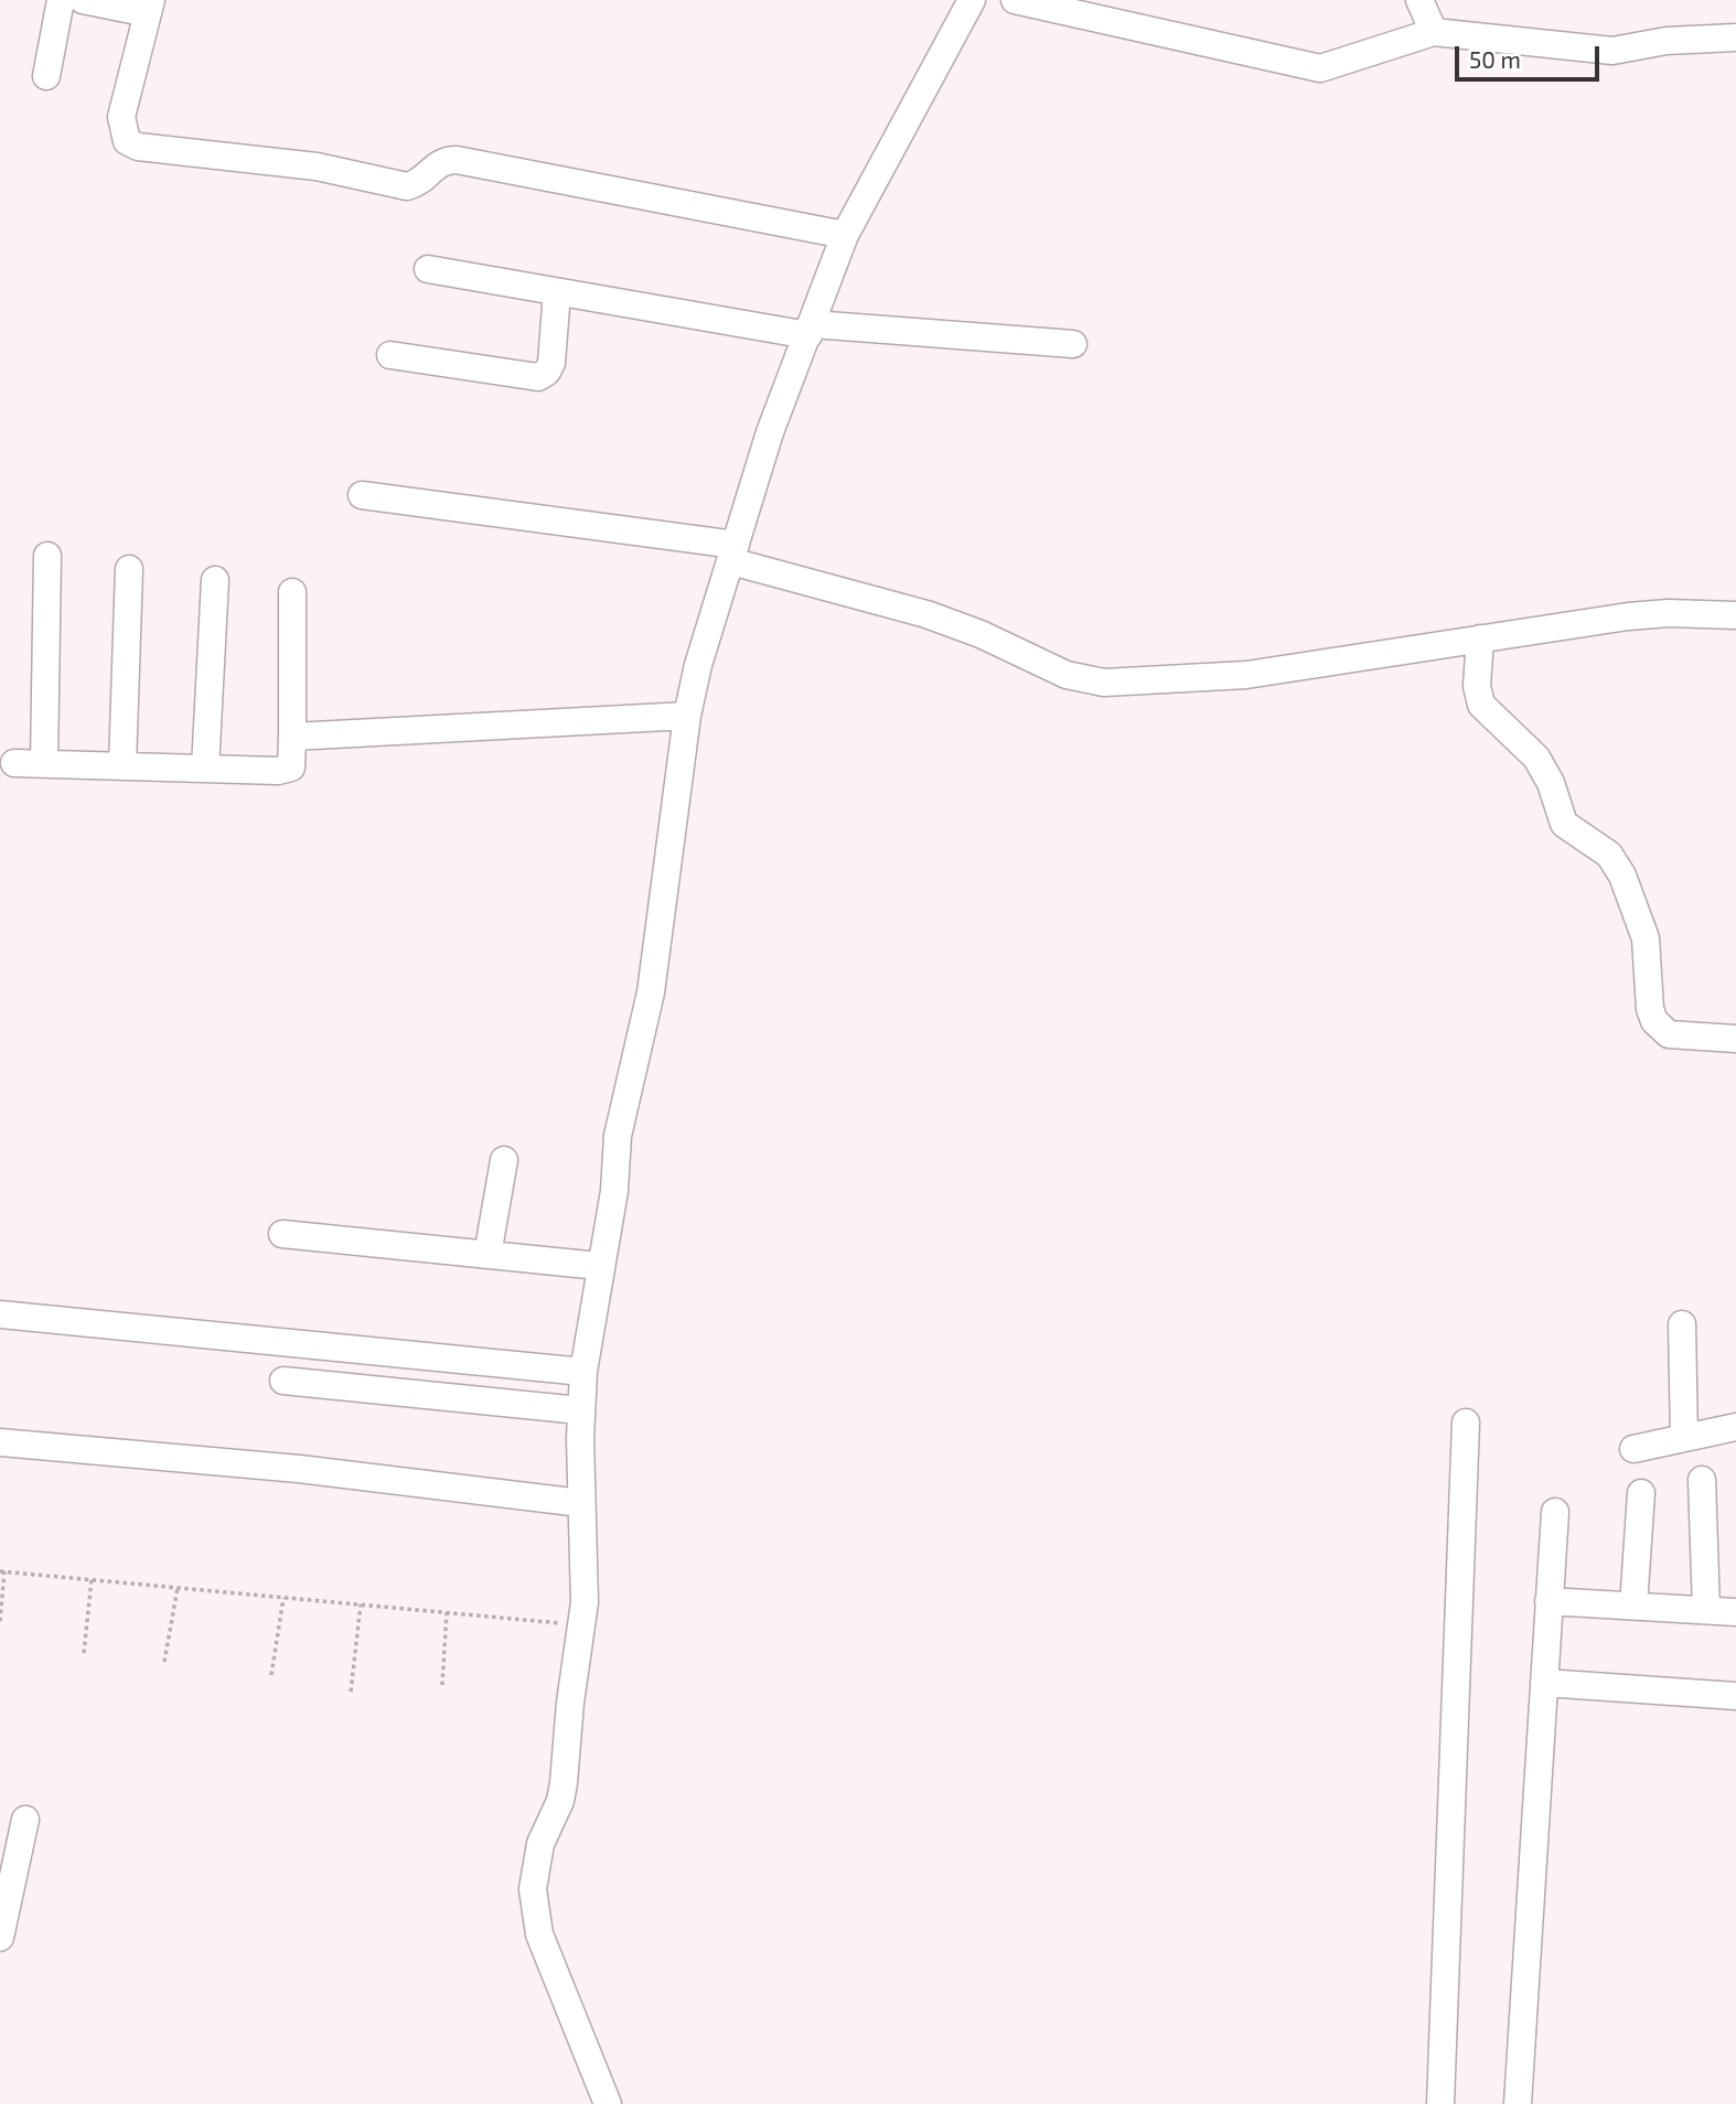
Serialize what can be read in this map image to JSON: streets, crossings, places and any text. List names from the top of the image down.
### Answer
{
  "scale_bar": "50 m"
}
